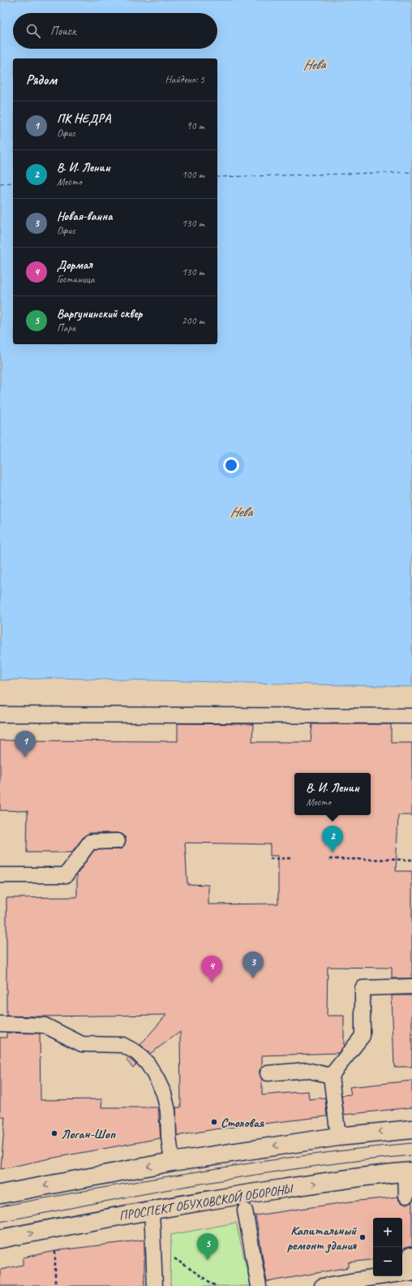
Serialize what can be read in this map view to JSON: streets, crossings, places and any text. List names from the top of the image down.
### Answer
{
  "streets": {
    "main road": ["ПРОСПЕКТ ОБУХОВСКОЙ ОБОРОНЫ"]
  },
  "water": ["Нева"],
  "places": ["Столовая", "Логан-Шоп", "Капитальный ремонт здания"],
  "page": {
    "search": "Поиск",
    "heading": ["Рядом", "Найдено: 5"],
    "list": [
      {
        "mark": "1",
        "name": "ПК НЕДРА",
        "note": "Офис",
        "value": "90 m"
      },
      {
        "mark": "2",
        "name": "В. И. Ленин",
        "note": "Место",
        "value": "100 m"
      },
      {
        "mark": "3",
        "name": "Новая-ванна",
        "note": "Офис",
        "value": "130 m"
      },
      {
        "mark": "4",
        "name": "Дормал",
        "note": "Гостиница",
        "value": "130 m"
      },
      {
        "mark": "5",
        "name": "Варгунинский сквер",
        "note": "Парк",
        "value": "200 m"
      }
    ],
    "pins": [
      "1",
      "2",
      "3",
      "4",
      "5"
    ],
    "popup": ["В. И. Ленин", "Место"],
    "map_buttons": ["+", "−"]
  }
}
